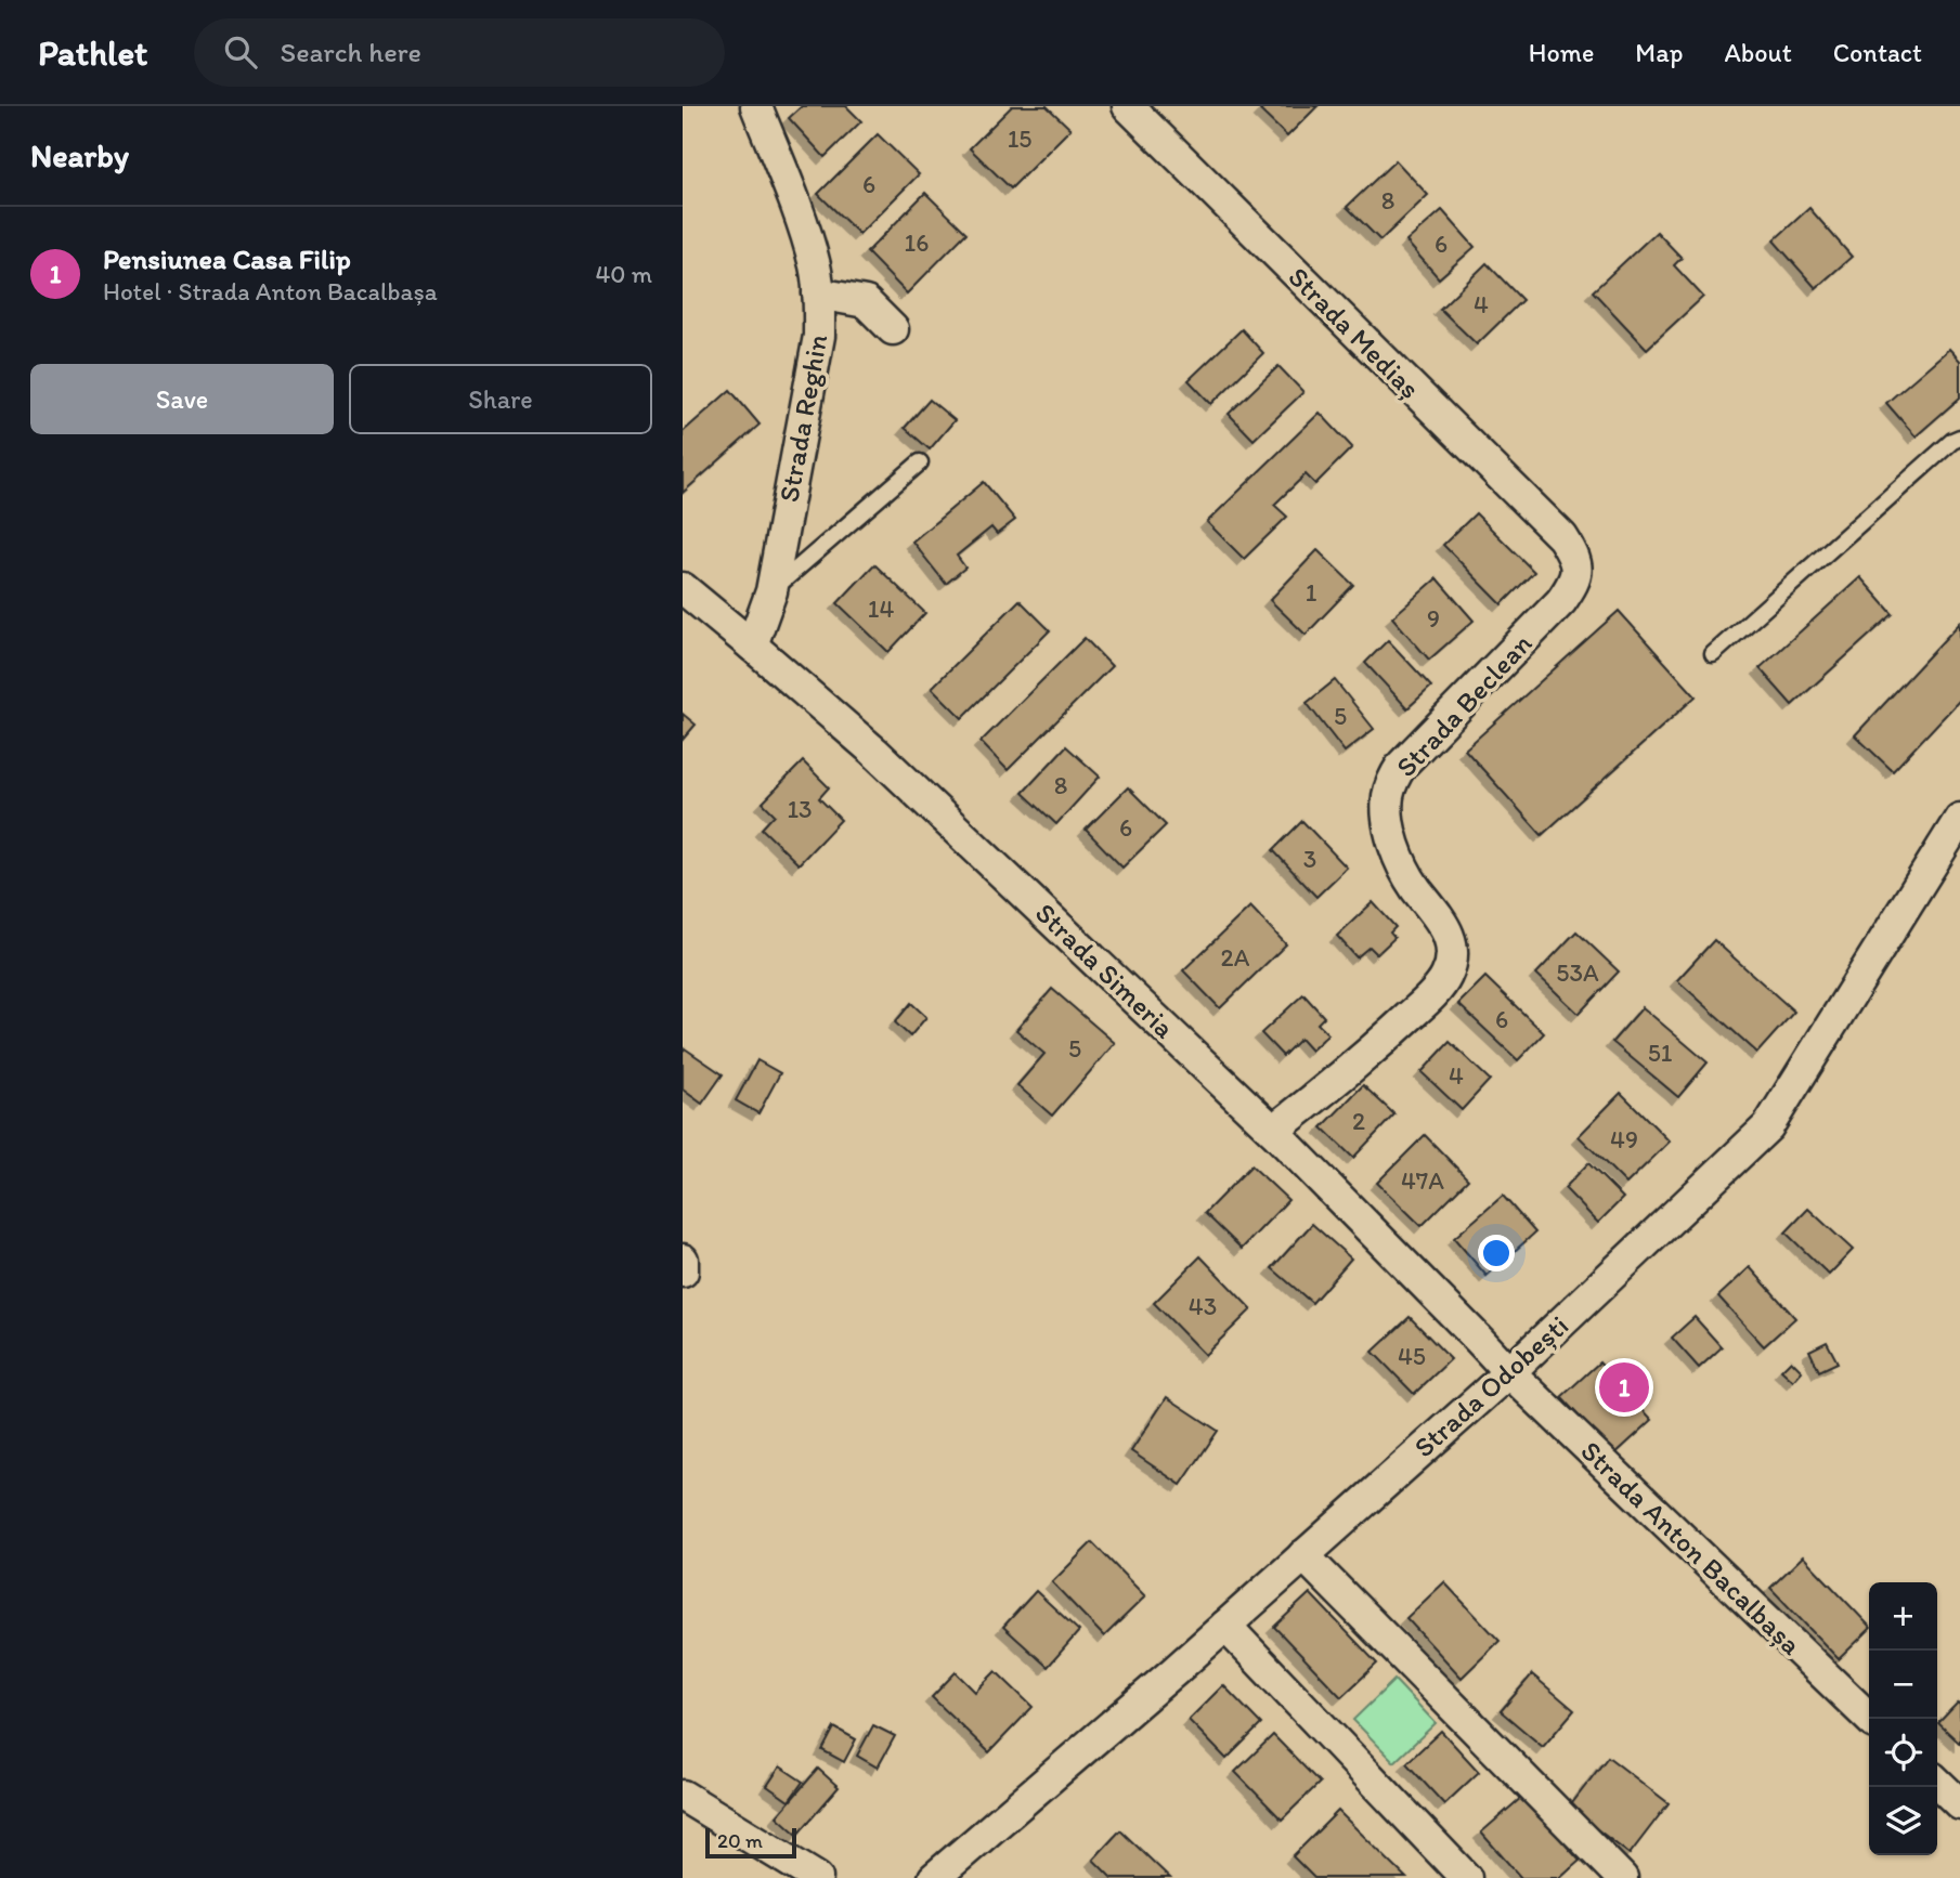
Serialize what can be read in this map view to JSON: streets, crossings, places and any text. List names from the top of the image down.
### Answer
{
  "streets": {
    "street": [
      "Strada Mediaș",
      "Strada Reghin",
      "Strada Beclean",
      "Strada Simeria",
      "Strada Odobești",
      "Strada Anton Bacalbașa"
    ]
  },
  "crossings": [
    ["Strada Mediaș", "Strada Beclean"],
    ["Strada Reghin", "Strada Simeria"],
    ["Strada Beclean", "Strada Simeria"],
    ["Strada Simeria", "Strada Odobești"],
    ["Strada Simeria", "Strada Anton Bacalbașa"],
    ["Strada Odobești", "Strada Anton Bacalbașa"]
  ],
  "house_numbers": [
    "15",
    "6",
    "8",
    "16",
    "6",
    "4",
    "1",
    "14",
    "9",
    "5",
    "8",
    "13",
    "6",
    "3",
    "2A",
    "53A",
    "6",
    "5",
    "51",
    "4",
    "2",
    "49",
    "47A",
    "43",
    "45"
  ],
  "scale_bar": "20 m",
  "page": {
    "header": "Pathlet",
    "search": "Search here",
    "nav": [
      "Home",
      "Map",
      "About",
      "Contact"
    ],
    "heading": "Nearby",
    "list": [
      {
        "mark": "1",
        "name": "Pensiunea Casa Filip",
        "note": "Hotel · Strada Anton Bacalbașa",
        "value": "40 m"
      }
    ],
    "buttons": ["Save", "Share"],
    "pins": "1",
    "map_buttons": ["+", "−"],
    "scale": "20 m"
  }
}
